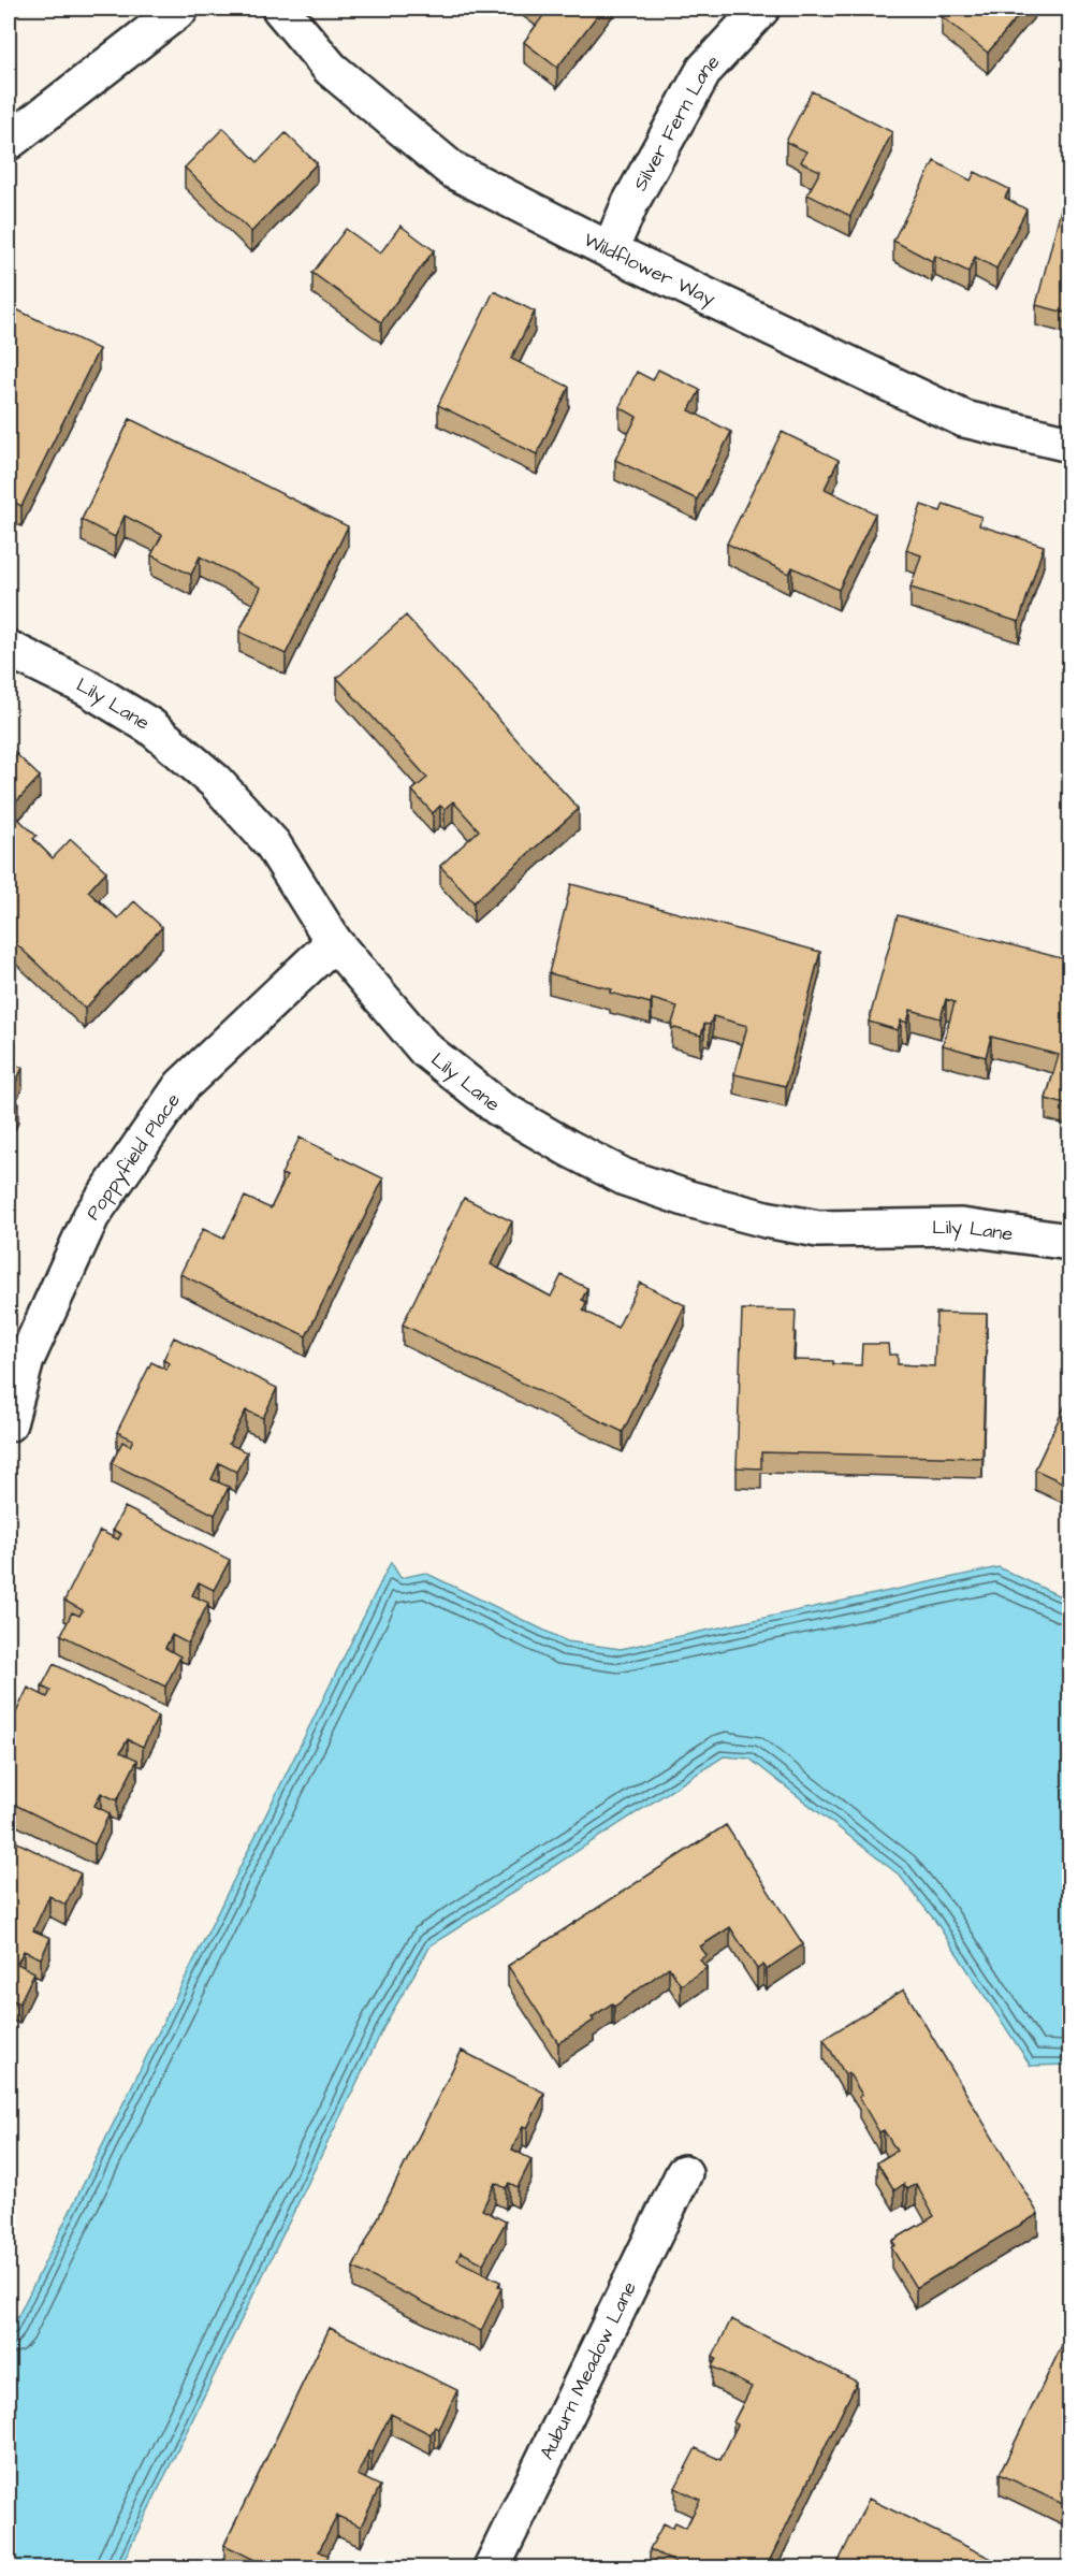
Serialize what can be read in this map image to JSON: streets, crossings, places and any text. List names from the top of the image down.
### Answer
{
  "streets": {
    "street": [
      "Silver Fern Lane",
      "Wildflower Way",
      "Lily Lane",
      "Poppyfield Place",
      "Auburn Meadow Lane"
    ]
  },
  "crossings": [
    ["Silver Fern Lane", "Wildflower Way"],
    ["Lily Lane", "Poppyfield Place"]
  ]
}
